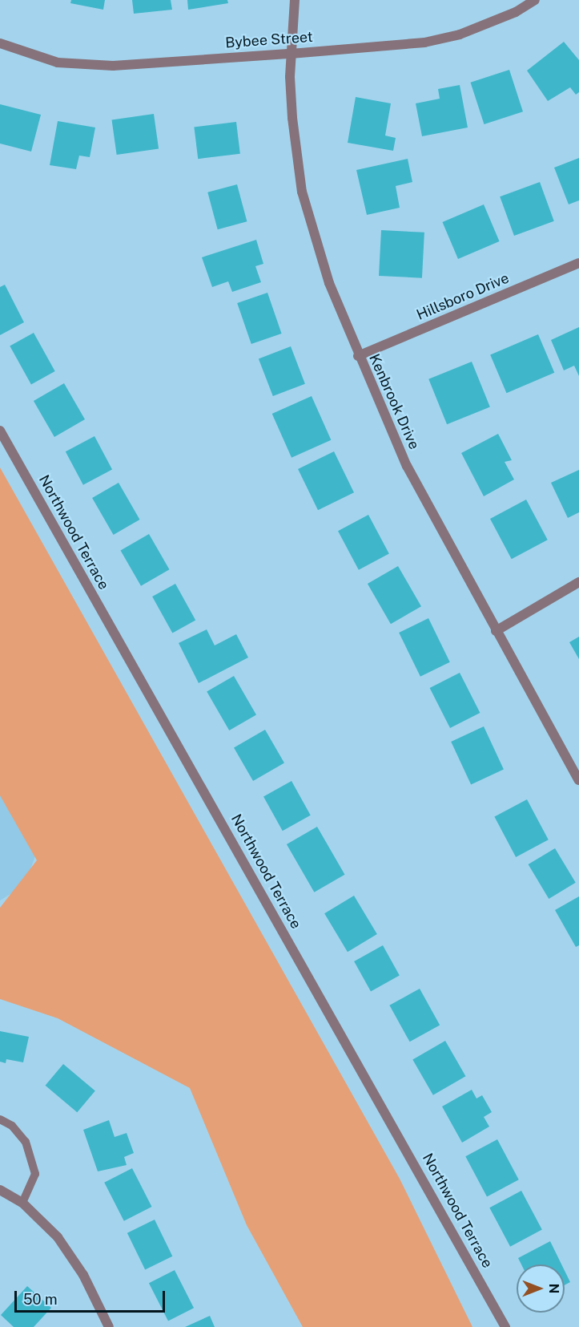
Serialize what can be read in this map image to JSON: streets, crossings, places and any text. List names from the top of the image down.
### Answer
{
  "streets": {
    "street": [
      "Bybee Street",
      "Hillsboro Drive",
      "Kenbrook Drive",
      "Northwood Terrace"
    ]
  },
  "crossings": [
    ["Bybee Street", "Kenbrook Drive"],
    ["Hillsboro Drive", "Kenbrook Drive"]
  ],
  "scale_bar": "50 m",
  "north": "right"
}
